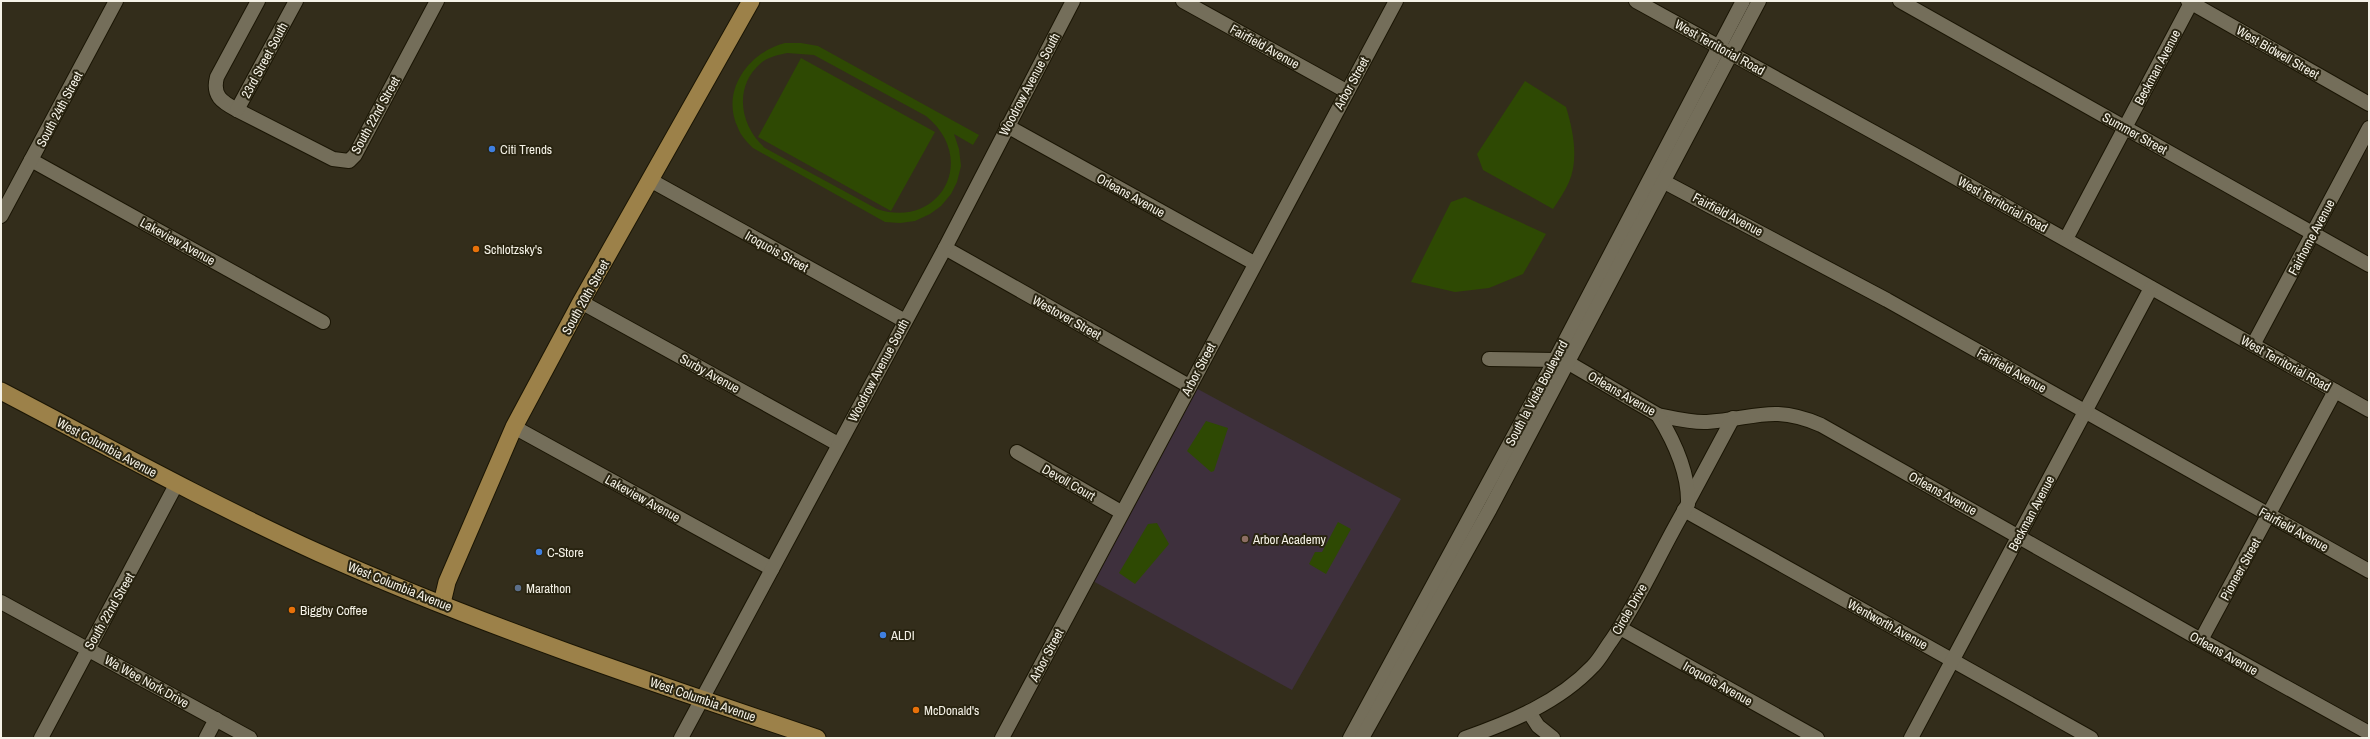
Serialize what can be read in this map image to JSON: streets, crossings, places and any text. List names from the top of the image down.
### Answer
{
  "streets": {
    "main road": ["South 20th Street", "West Columbia Avenue"],
    "street": [
      "Fairfield Avenue",
      "West Territorial Road",
      "West Bidwell Street",
      "23rd Street South",
      "Beckman Avenue",
      "Arbor Street",
      "Woodrow Avenue South",
      "South 24th Street",
      "South 22nd Street",
      "Summer Street",
      "Orleans Avenue",
      "Fairhome Avenue",
      "Lakeview Avenue",
      "Iroquois Street",
      "Westover Street",
      "Surby Avenue",
      "South la Vista Boulevard",
      "Devoll Court",
      "Pioneer Street",
      "Circle Drive",
      "Wentworth Avenue",
      "Wa Wee Nork Drive",
      "Iroquois Avenue"
    ]
  },
  "crossings": [
    ["Fairfield Avenue", "Beckman Avenue"],
    ["Fairfield Avenue", "Arbor Street"],
    ["Fairfield Avenue", "South la Vista Boulevard"],
    ["Fairfield Avenue", "Pioneer Street"],
    ["West Territorial Road", "Beckman Avenue"],
    ["West Territorial Road", "Fairhome Avenue"],
    ["West Territorial Road", "South la Vista Boulevard"],
    ["West Territorial Road", "Pioneer Street"],
    ["West Bidwell Street", "Beckman Avenue"],
    ["23rd Street South", "South 22nd Street"],
    ["Beckman Avenue", "Summer Street"],
    ["Beckman Avenue", "Orleans Avenue"],
    ["Beckman Avenue", "Wentworth Avenue"],
    ["Arbor Street", "Orleans Avenue"],
    ["Arbor Street", "Westover Street"],
    ["Arbor Street", "Devoll Court"],
    ["Woodrow Avenue South", "Orleans Avenue"],
    ["Woodrow Avenue South", "Lakeview Avenue"],
    ["Woodrow Avenue South", "Iroquois Street"],
    ["Woodrow Avenue South", "Westover Street"],
    ["Woodrow Avenue South", "Surby Avenue"],
    ["Woodrow Avenue South", "West Columbia Avenue"],
    ["South 24th Street", "Lakeview Avenue"],
    ["South 22nd Street", "West Columbia Avenue"],
    ["South 22nd Street", "Wa Wee Nork Drive"],
    ["Summer Street", "Fairhome Avenue"],
    ["Orleans Avenue", "South la Vista Boulevard"],
    ["Orleans Avenue", "Pioneer Street"],
    ["Orleans Avenue", "Circle Drive"],
    ["Lakeview Avenue", "South 20th Street"],
    ["Iroquois Street", "South 20th Street"],
    ["South 20th Street", "Surby Avenue"],
    ["South 20th Street", "West Columbia Avenue"],
    ["Circle Drive", "Wentworth Avenue"],
    ["Circle Drive", "Iroquois Avenue"]
  ],
  "places": [
    "Citi Trends",
    "Schlotzsky's",
    "Arbor Academy",
    "C-Store",
    "Marathon",
    "Biggby Coffee",
    "ALDI",
    "McDonald's"
  ]
}
